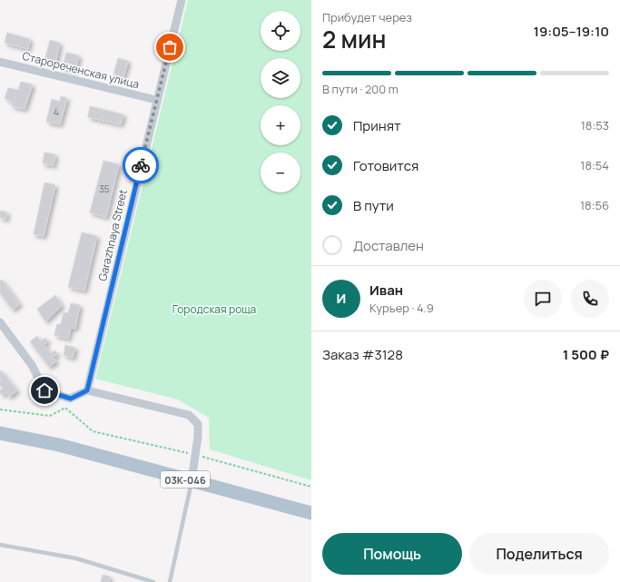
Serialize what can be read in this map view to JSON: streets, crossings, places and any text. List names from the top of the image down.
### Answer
{
  "streets": {
    "main road": ["03К-046"],
    "street": ["Старореченская улица", "Garazhnaya Street"]
  },
  "crossings": [
    ["Старореченская улица", "Garazhnaya Street"]
  ],
  "parks": ["Городская роща"],
  "house_numbers": ["4", "35"],
  "page": {
    "heading": ["2 мин", "Прибудет через", "19:05–19:10"],
    "panel": [
      "Иван",
      "Курьер · 4.9",
      "Заказ #3128",
      "1 500 ₽"
    ],
    "map_buttons": ["+", "−"],
    "bar": "В пути · 200 m",
    "list": [
      ["Принят", "18:53"],
      ["Готовится", "18:54"],
      ["В пути", "18:56"],
      "Доставлен"
    ],
    "round": "И",
    "buttons": ["Помощь", "Поделиться"]
  }
}
